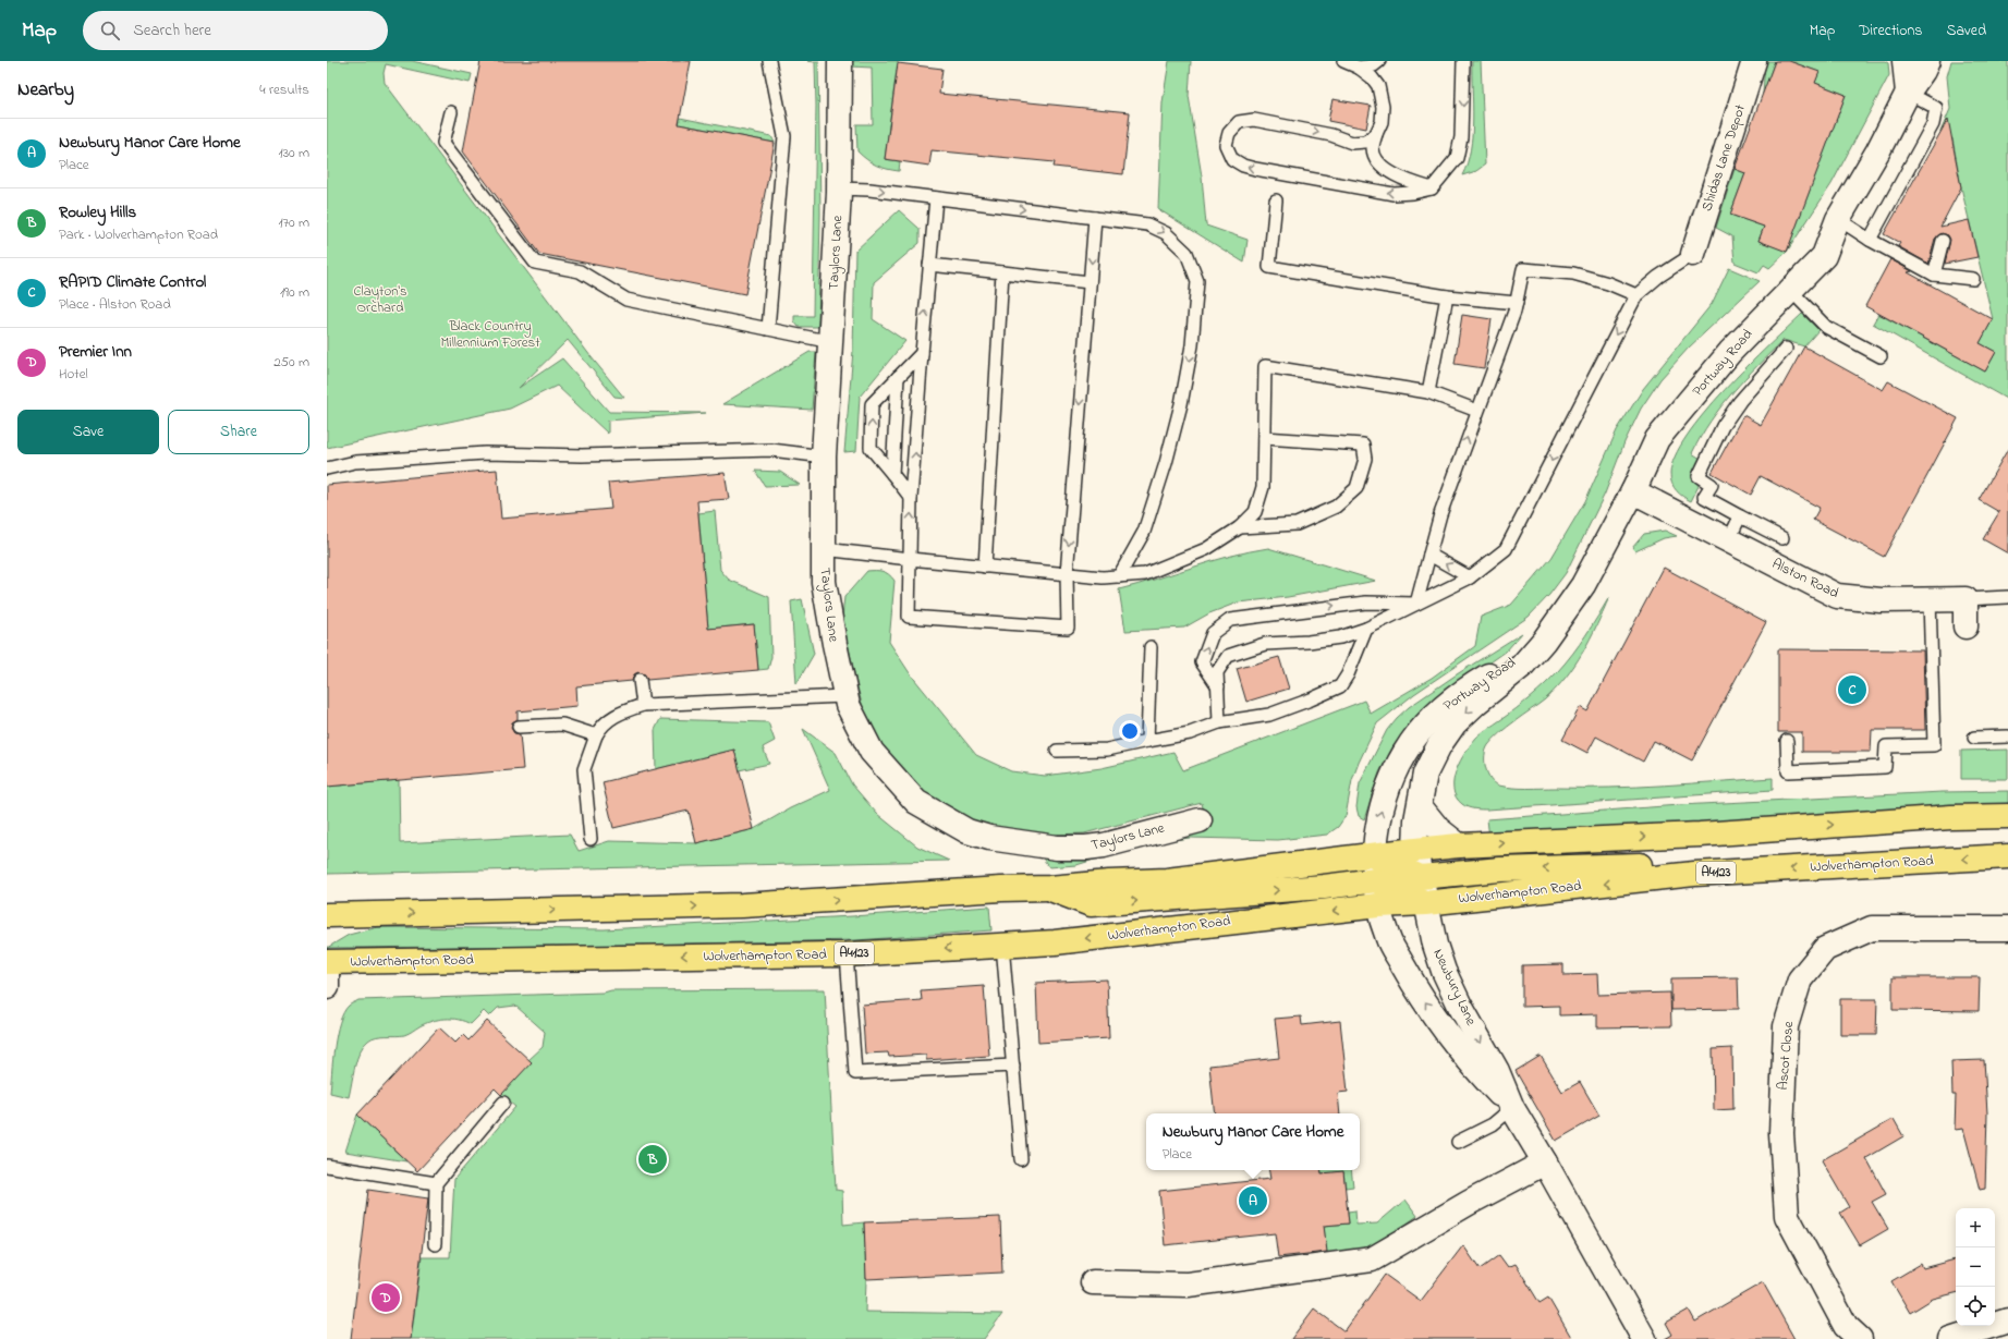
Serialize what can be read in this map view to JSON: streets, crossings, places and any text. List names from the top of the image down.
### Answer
{
  "streets": {
    "highway": ["Wolverhampton Road", "A4123"],
    "street": [
      "Shidas Lane Depot",
      "Taylors Lane",
      "Portway Road",
      "Alston Road",
      "Newbury Lane",
      "Ascot Close"
    ]
  },
  "crossings": [
    ["Portway Road", "Alston Road"],
    ["Portway Road", "Wolverhampton Road"],
    ["Portway Road", "Newbury Lane"],
    ["Wolverhampton Road", "Newbury Lane"]
  ],
  "parks": ["Clayton's Orchard", "Black Country Millennium Forest"],
  "page": {
    "header": "Map",
    "search": "Search here",
    "nav": ["Map", "Directions", "Saved"],
    "heading": ["Nearby", "4 results"],
    "list": [
      {
        "mark": "A",
        "name": "Newbury Manor Care Home",
        "note": "Place",
        "value": "130 m"
      },
      {
        "mark": "B",
        "name": "Rowley Hills",
        "note": "Park · Wolverhampton Road",
        "value": "170 m"
      },
      {
        "mark": "C",
        "name": "RAPID Climate Control",
        "note": "Place · Alston Road",
        "value": "190 m"
      },
      {
        "mark": "D",
        "name": "Premier Inn",
        "note": "Hotel",
        "value": "250 m"
      }
    ],
    "buttons": ["Save", "Share"],
    "pins": [
      "C",
      "B",
      "A",
      "D"
    ],
    "popup": ["Newbury Manor Care Home", "Place"],
    "map_buttons": ["+", "−"]
  }
}
